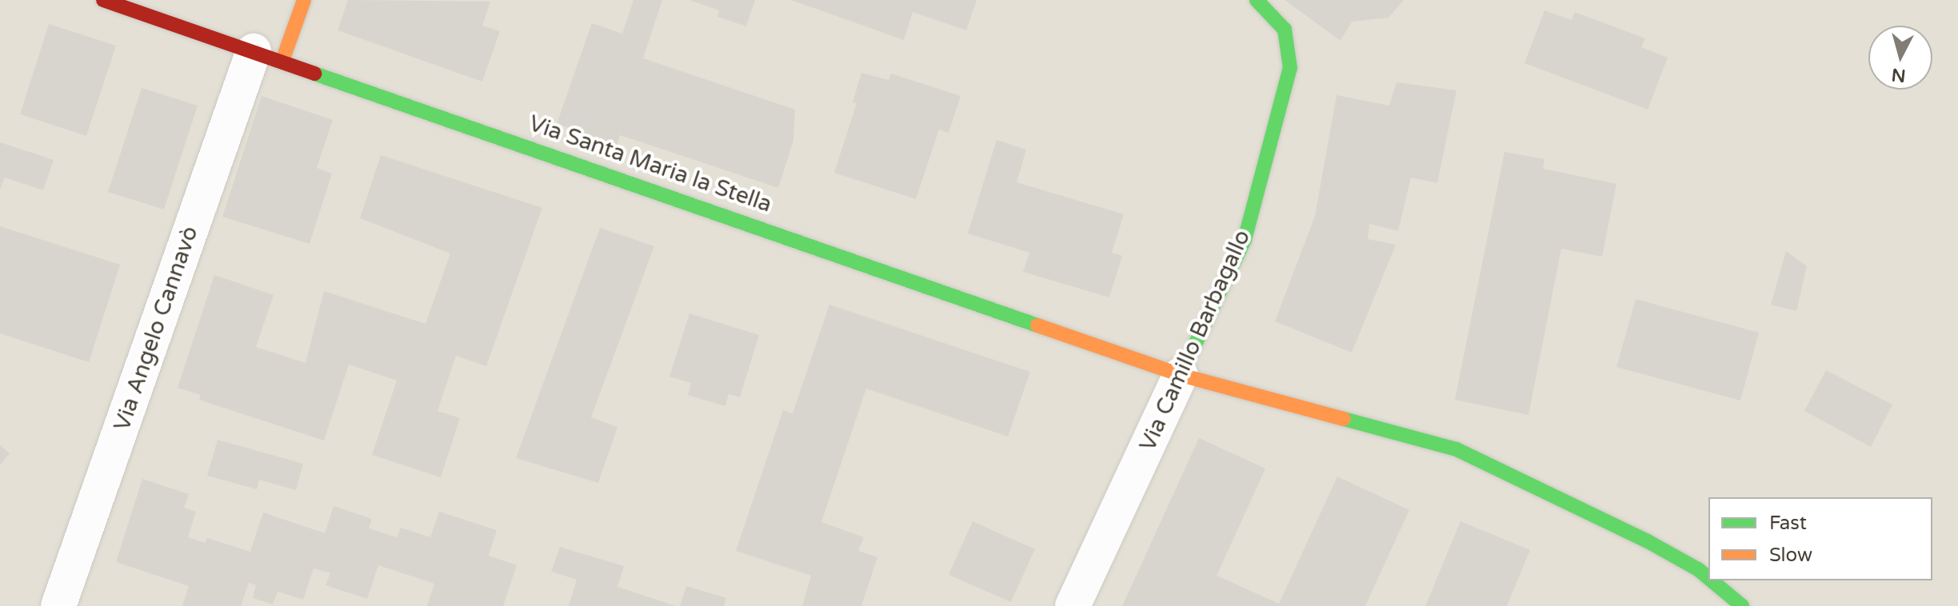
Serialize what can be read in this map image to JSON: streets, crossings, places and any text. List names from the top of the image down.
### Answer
{
  "streets": {
    "street": ["Via Santa Maria la Stella", "Via Angelo Cannavò", "Via Camillo Barbagallo"]
  },
  "crossings": [
    ["Via Santa Maria la Stella", "Via Angelo Cannavò"],
    ["Via Santa Maria la Stella", "Via Camillo Barbagallo"]
  ],
  "legend": ["Fast", "Slow"],
  "north": "bottom"
}
